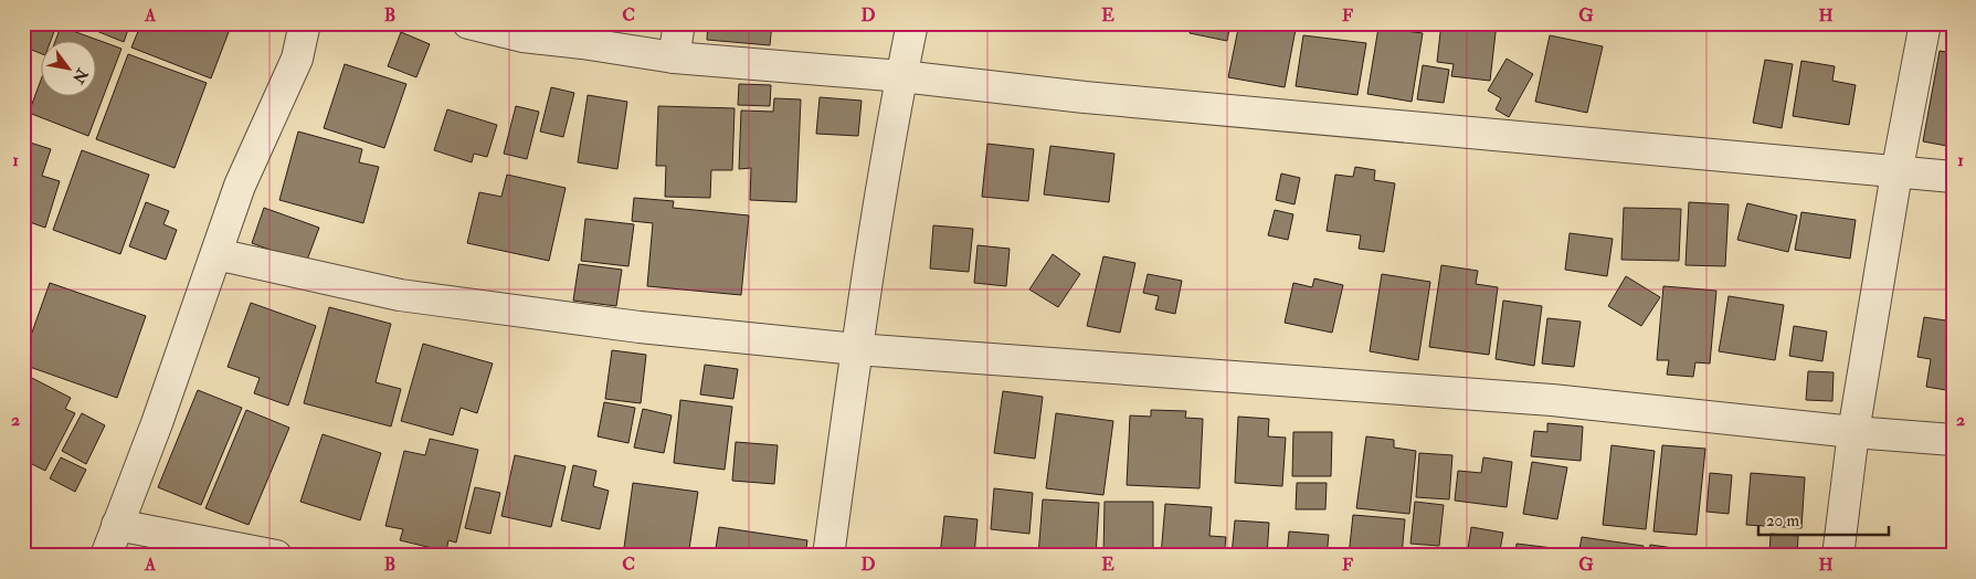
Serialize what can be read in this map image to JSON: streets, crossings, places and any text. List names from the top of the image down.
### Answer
{
  "scale_bar": "20 m",
  "north": "bottom right",
  "grid": {
    "columns": [
      "A",
      "B",
      "C",
      "D",
      "E",
      "F",
      "G",
      "H"
    ],
    "rows": ["1", "2"]
  }
}
